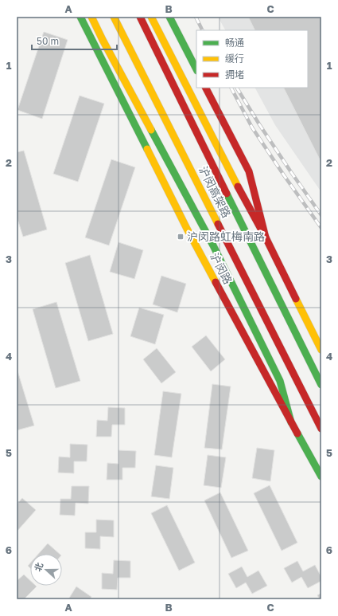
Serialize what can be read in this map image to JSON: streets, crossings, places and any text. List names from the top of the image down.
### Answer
{
  "streets": {
    "main road": ["沪闵高架路", "沪闵路"]
  },
  "places": {
    "transit": ["沪闵路虹梅南路"]
  },
  "legend": ["畅通", "缓行", "拥堵"],
  "scale_bar": "50 m",
  "north": "left",
  "grid": {
    "columns": ["A", "B", "C"],
    "rows": [
      "1",
      "2",
      "3",
      "4",
      "5",
      "6"
    ]
  }
}
